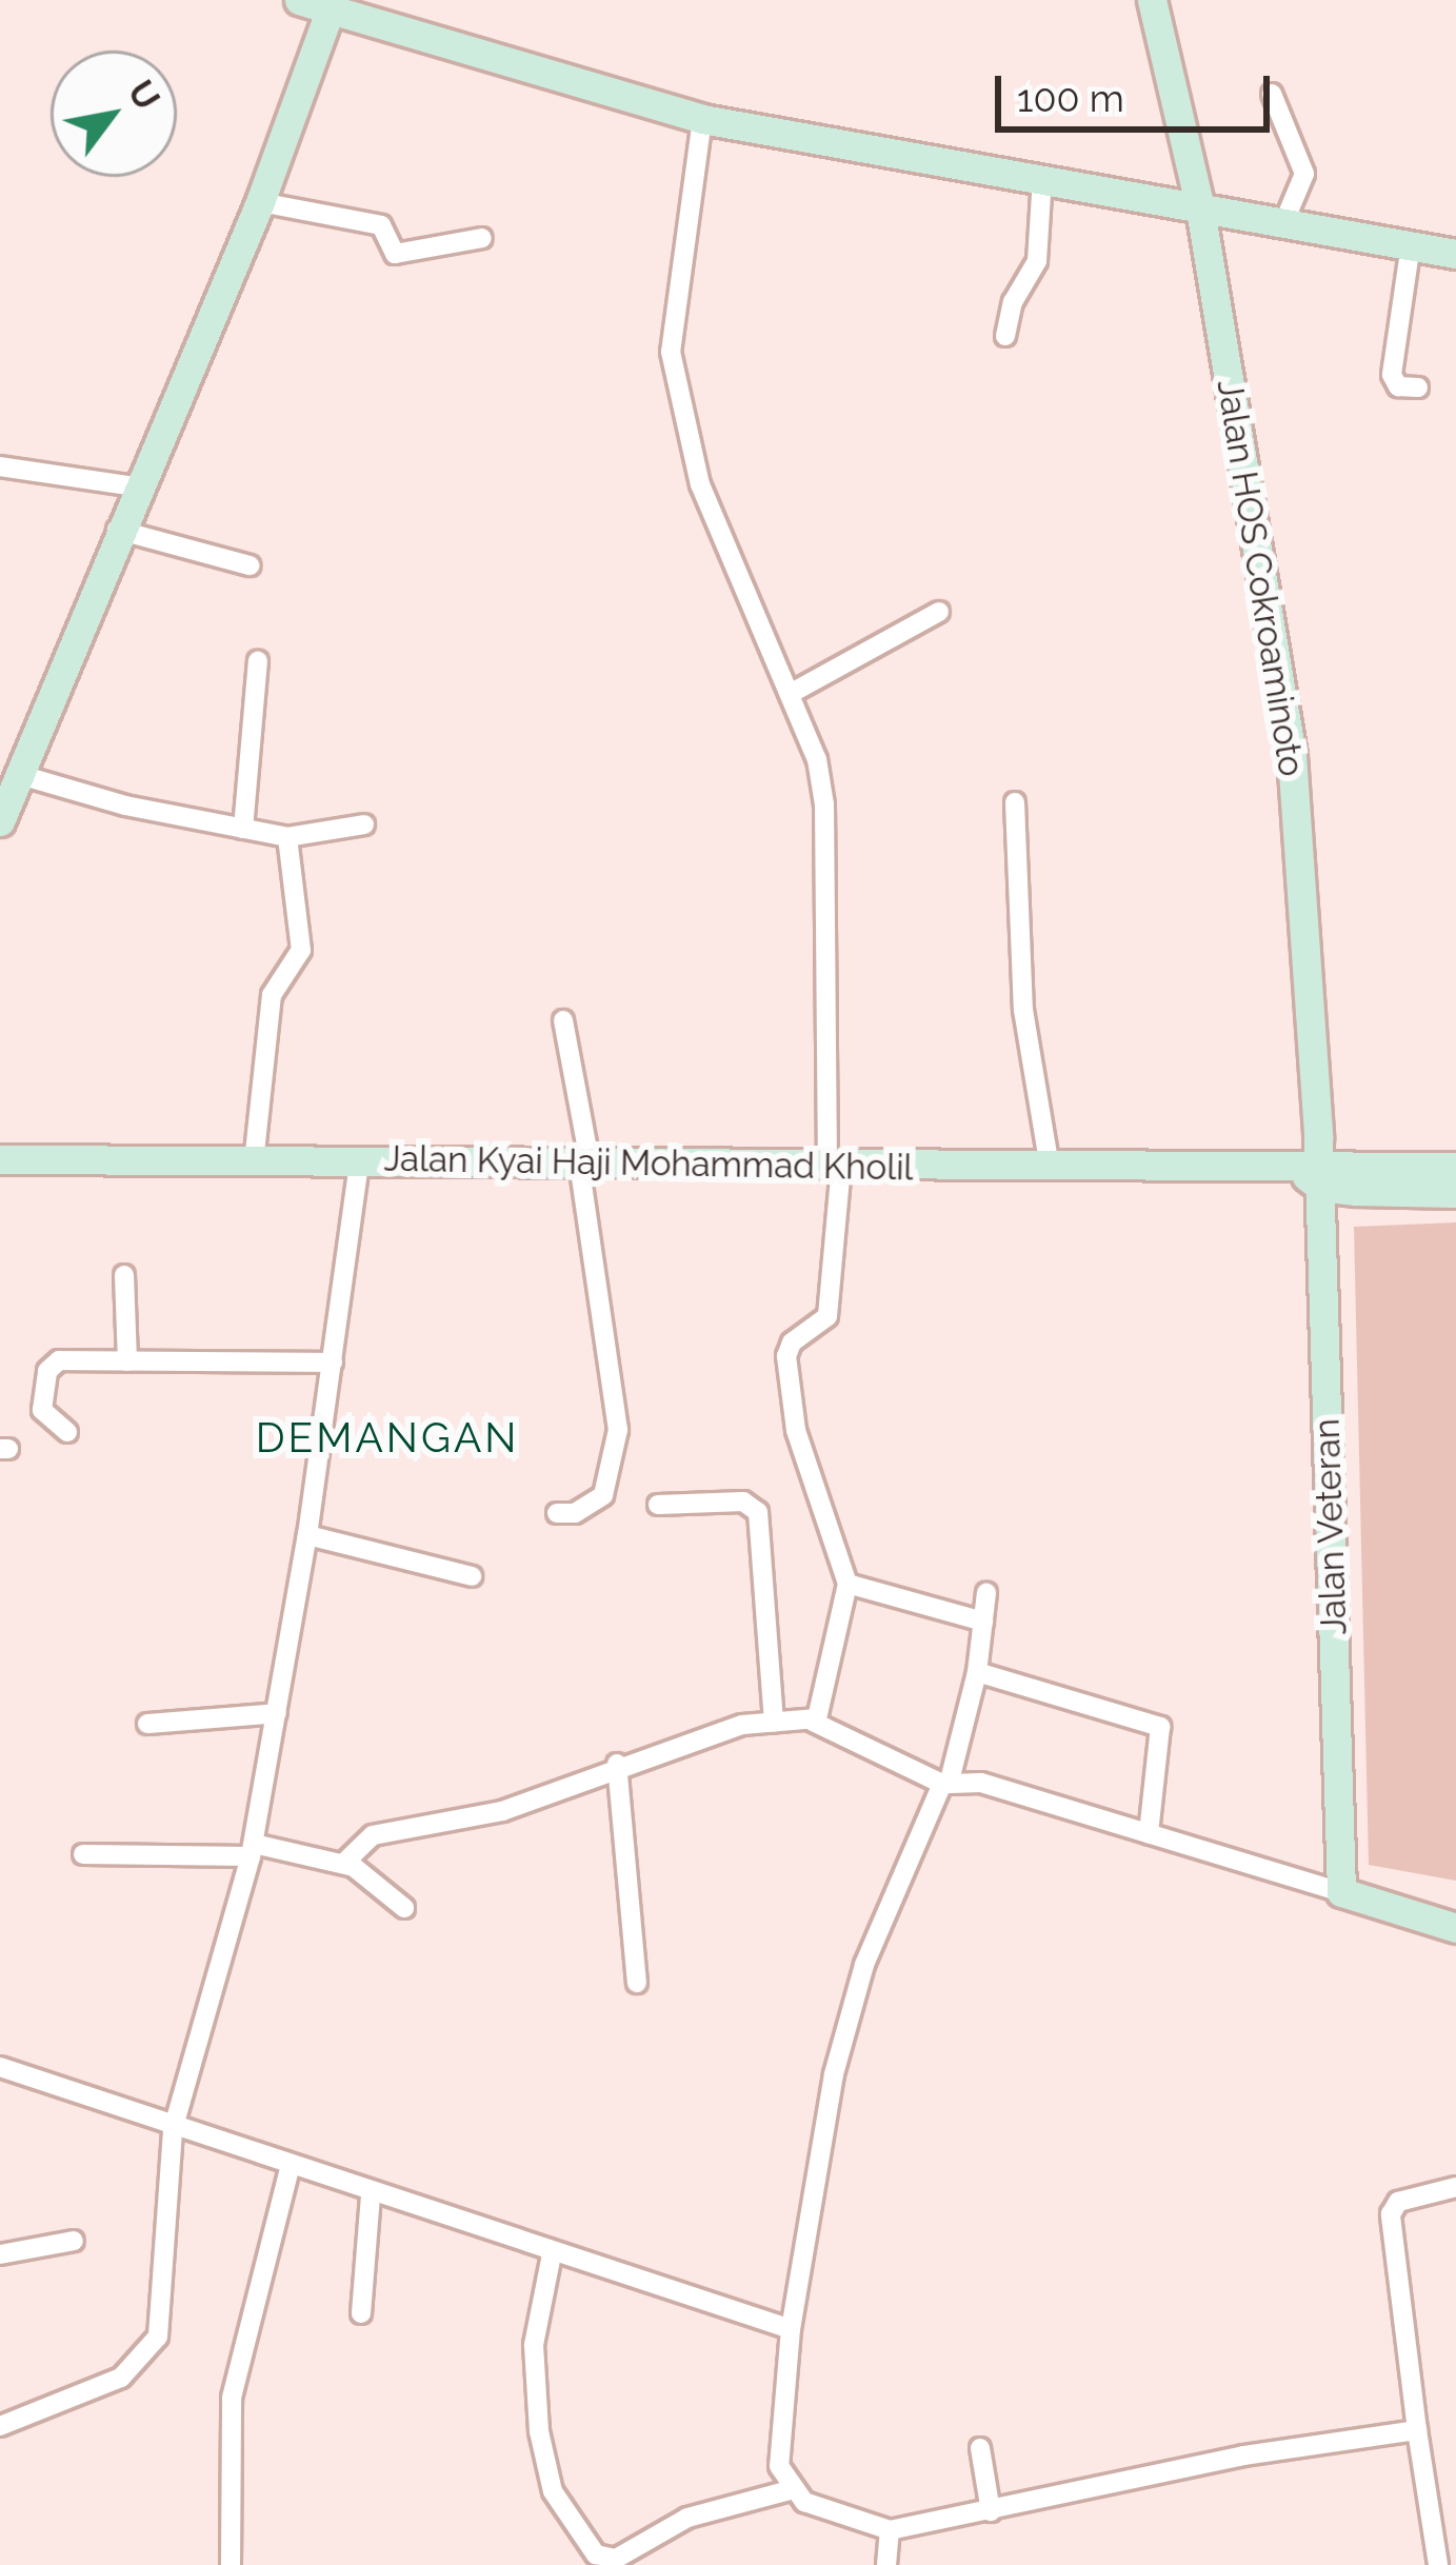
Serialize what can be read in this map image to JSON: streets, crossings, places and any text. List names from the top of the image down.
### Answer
{
  "streets": {
    "street": ["Jalan HOS Cokroaminoto", "Jalan Kyai Haji Mohammad Kholil", "Jalan Veteran"]
  },
  "crossings": [
    ["Jalan HOS Cokroaminoto", "Jalan Kyai Haji Mohammad Kholil"],
    ["Jalan HOS Cokroaminoto", "Jalan Veteran"],
    ["Jalan Kyai Haji Mohammad Kholil", "Jalan Veteran"]
  ],
  "districts": ["DEMANGAN"],
  "scale_bar": "100 m",
  "north": "top right"
}
